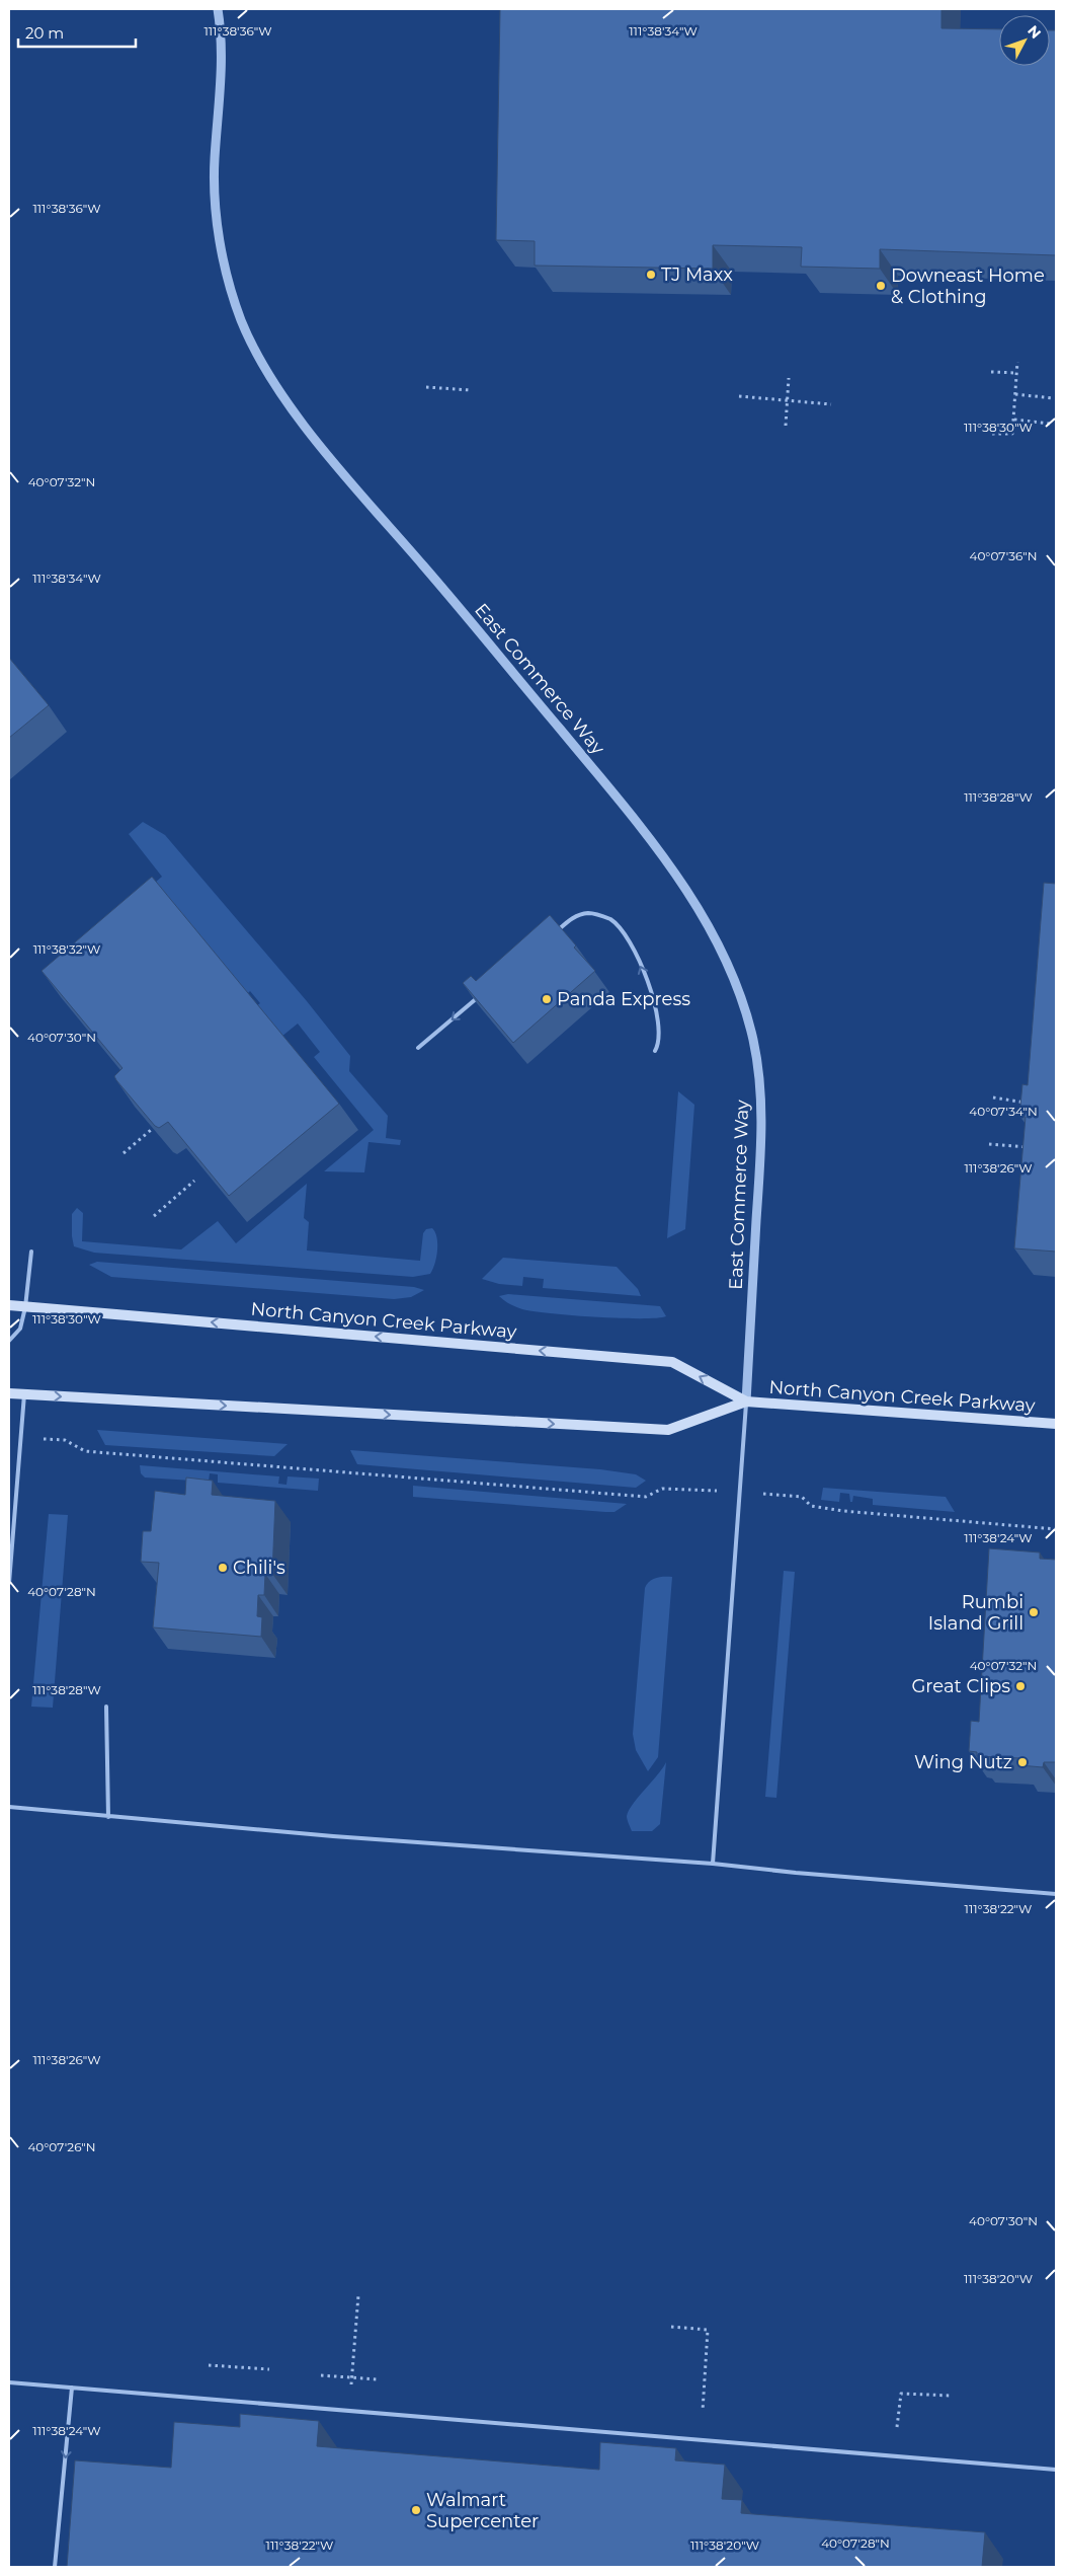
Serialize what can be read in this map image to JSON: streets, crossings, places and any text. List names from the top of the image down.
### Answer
{
  "streets": {
    "main road": ["North Canyon Creek Parkway"],
    "street": ["East Commerce Way"]
  },
  "crossings": [
    ["East Commerce Way", "North Canyon Creek Parkway"]
  ],
  "places": [
    "TJ Maxx",
    "Downeast Home & Clothing",
    "Panda Express",
    "Chili's",
    "Rumbi Island Grill",
    "Great Clips",
    "Wing Nutz",
    "Walmart Supercenter"
  ],
  "scale_bar": "20 m",
  "north": "top right",
  "coordinates": [
    "111°38'36\"W",
    "111°38'34\"W",
    "111°38'30\"W",
    "40°07'32\"N",
    "40°07'36\"N",
    "111°38'28\"W",
    "111°38'32\"W",
    "40°07'30\"N",
    "40°07'34\"N",
    "111°38'26\"W",
    "111°38'24\"W",
    "40°07'28\"N",
    "111°38'22\"W",
    "40°07'26\"N",
    "111°38'20\"W"
  ]
}
